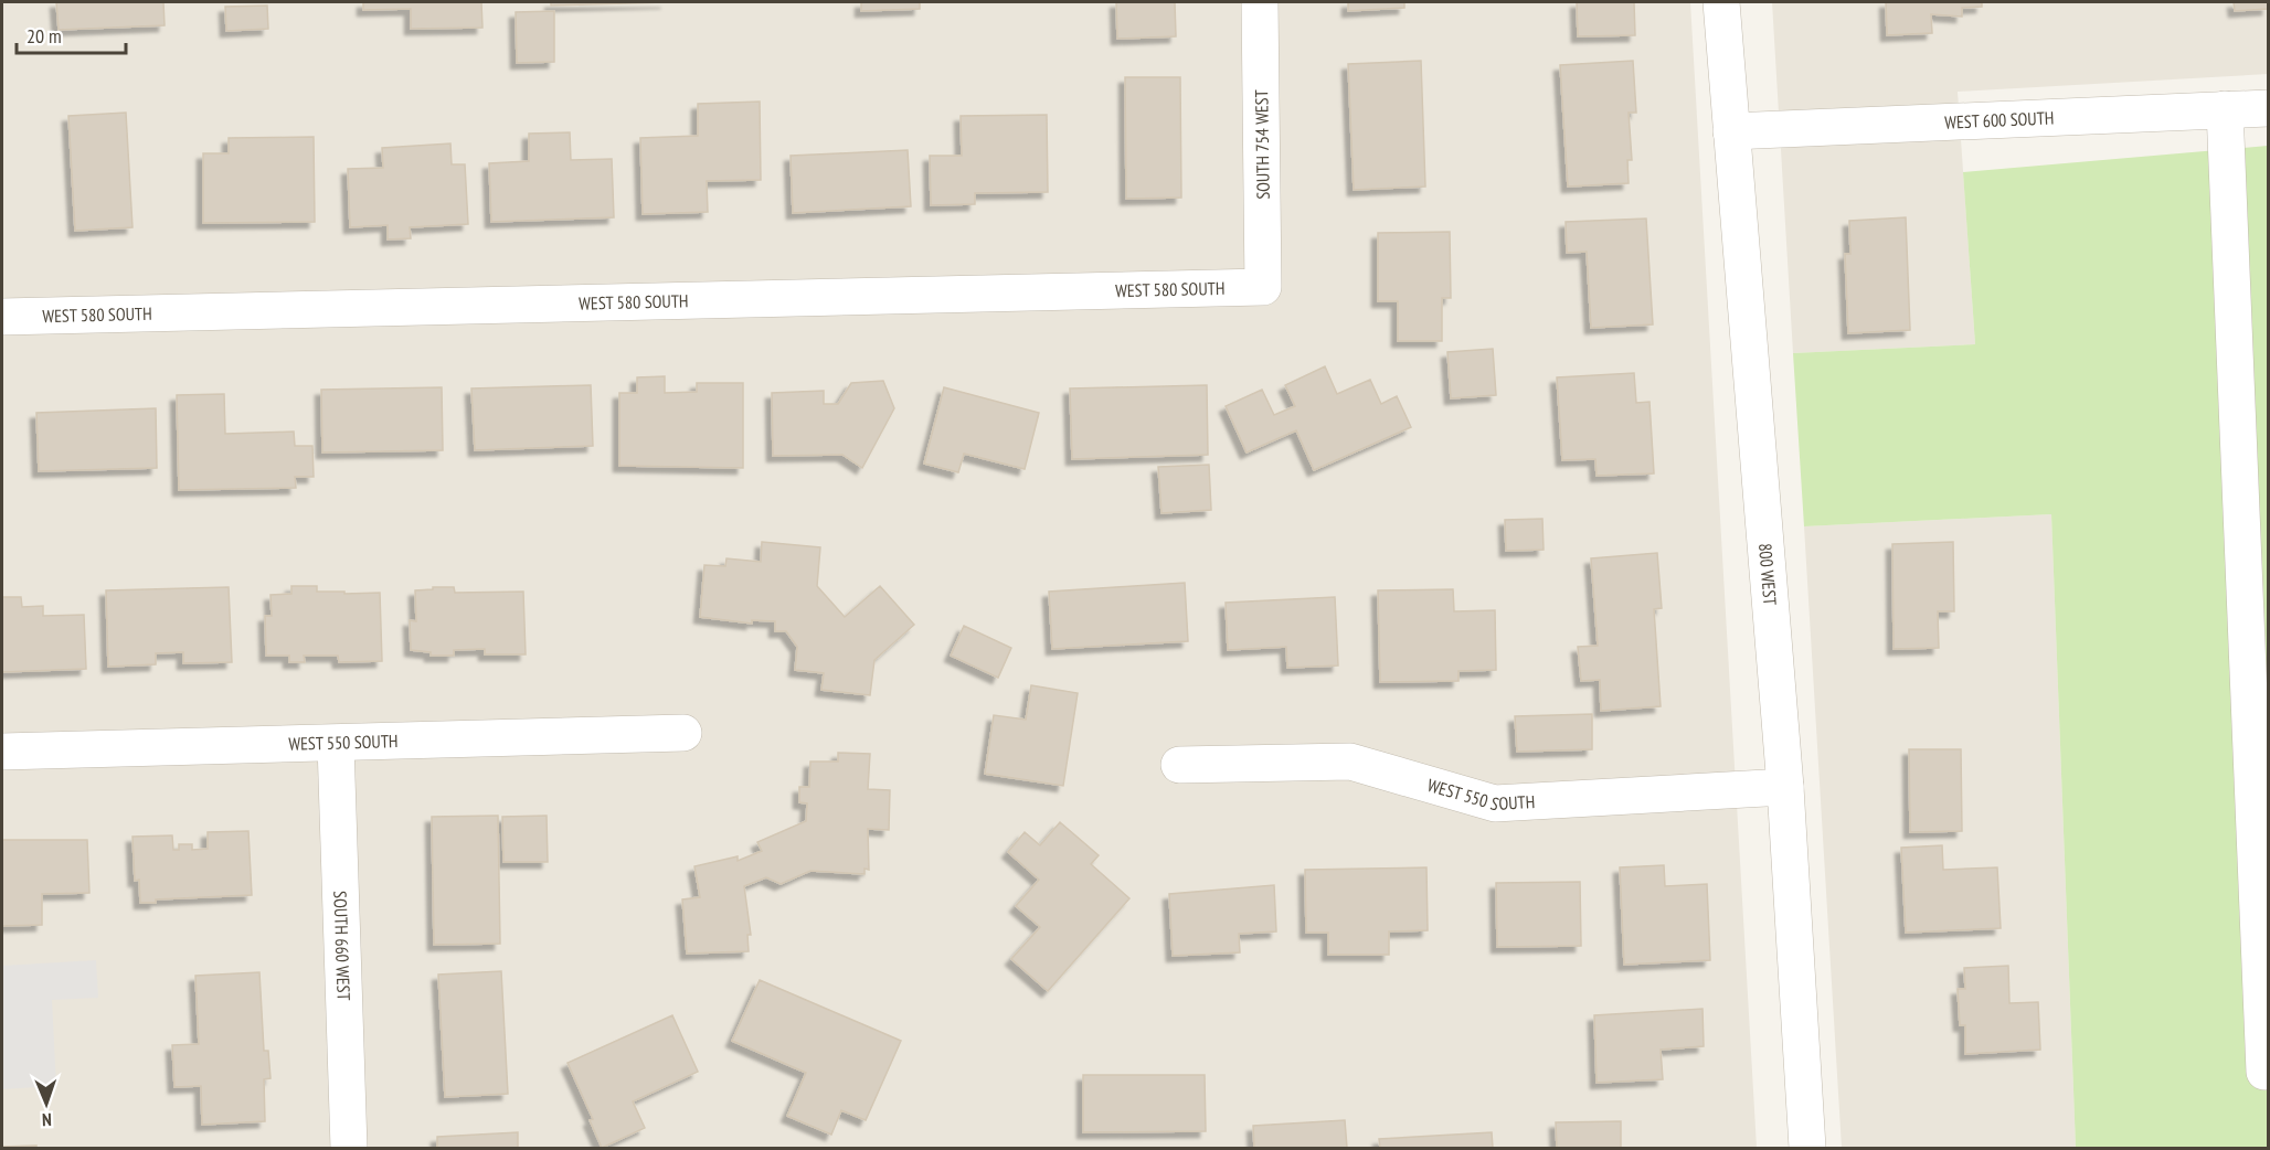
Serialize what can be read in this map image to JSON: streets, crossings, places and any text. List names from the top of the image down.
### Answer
{
  "streets": {
    "street": [
      "WEST 600 SOUTH",
      "SOUTH 754 WEST",
      "WEST 580 SOUTH",
      "800 WEST",
      "WEST 550 SOUTH",
      "SOUTH 660 WEST"
    ]
  },
  "crossings": [
    ["WEST 600 SOUTH", "800 WEST"],
    ["SOUTH 754 WEST", "WEST 580 SOUTH"],
    ["800 WEST", "WEST 550 SOUTH"],
    ["WEST 550 SOUTH", "SOUTH 660 WEST"]
  ],
  "scale_bar": "20 m",
  "north": "bottom"
}
